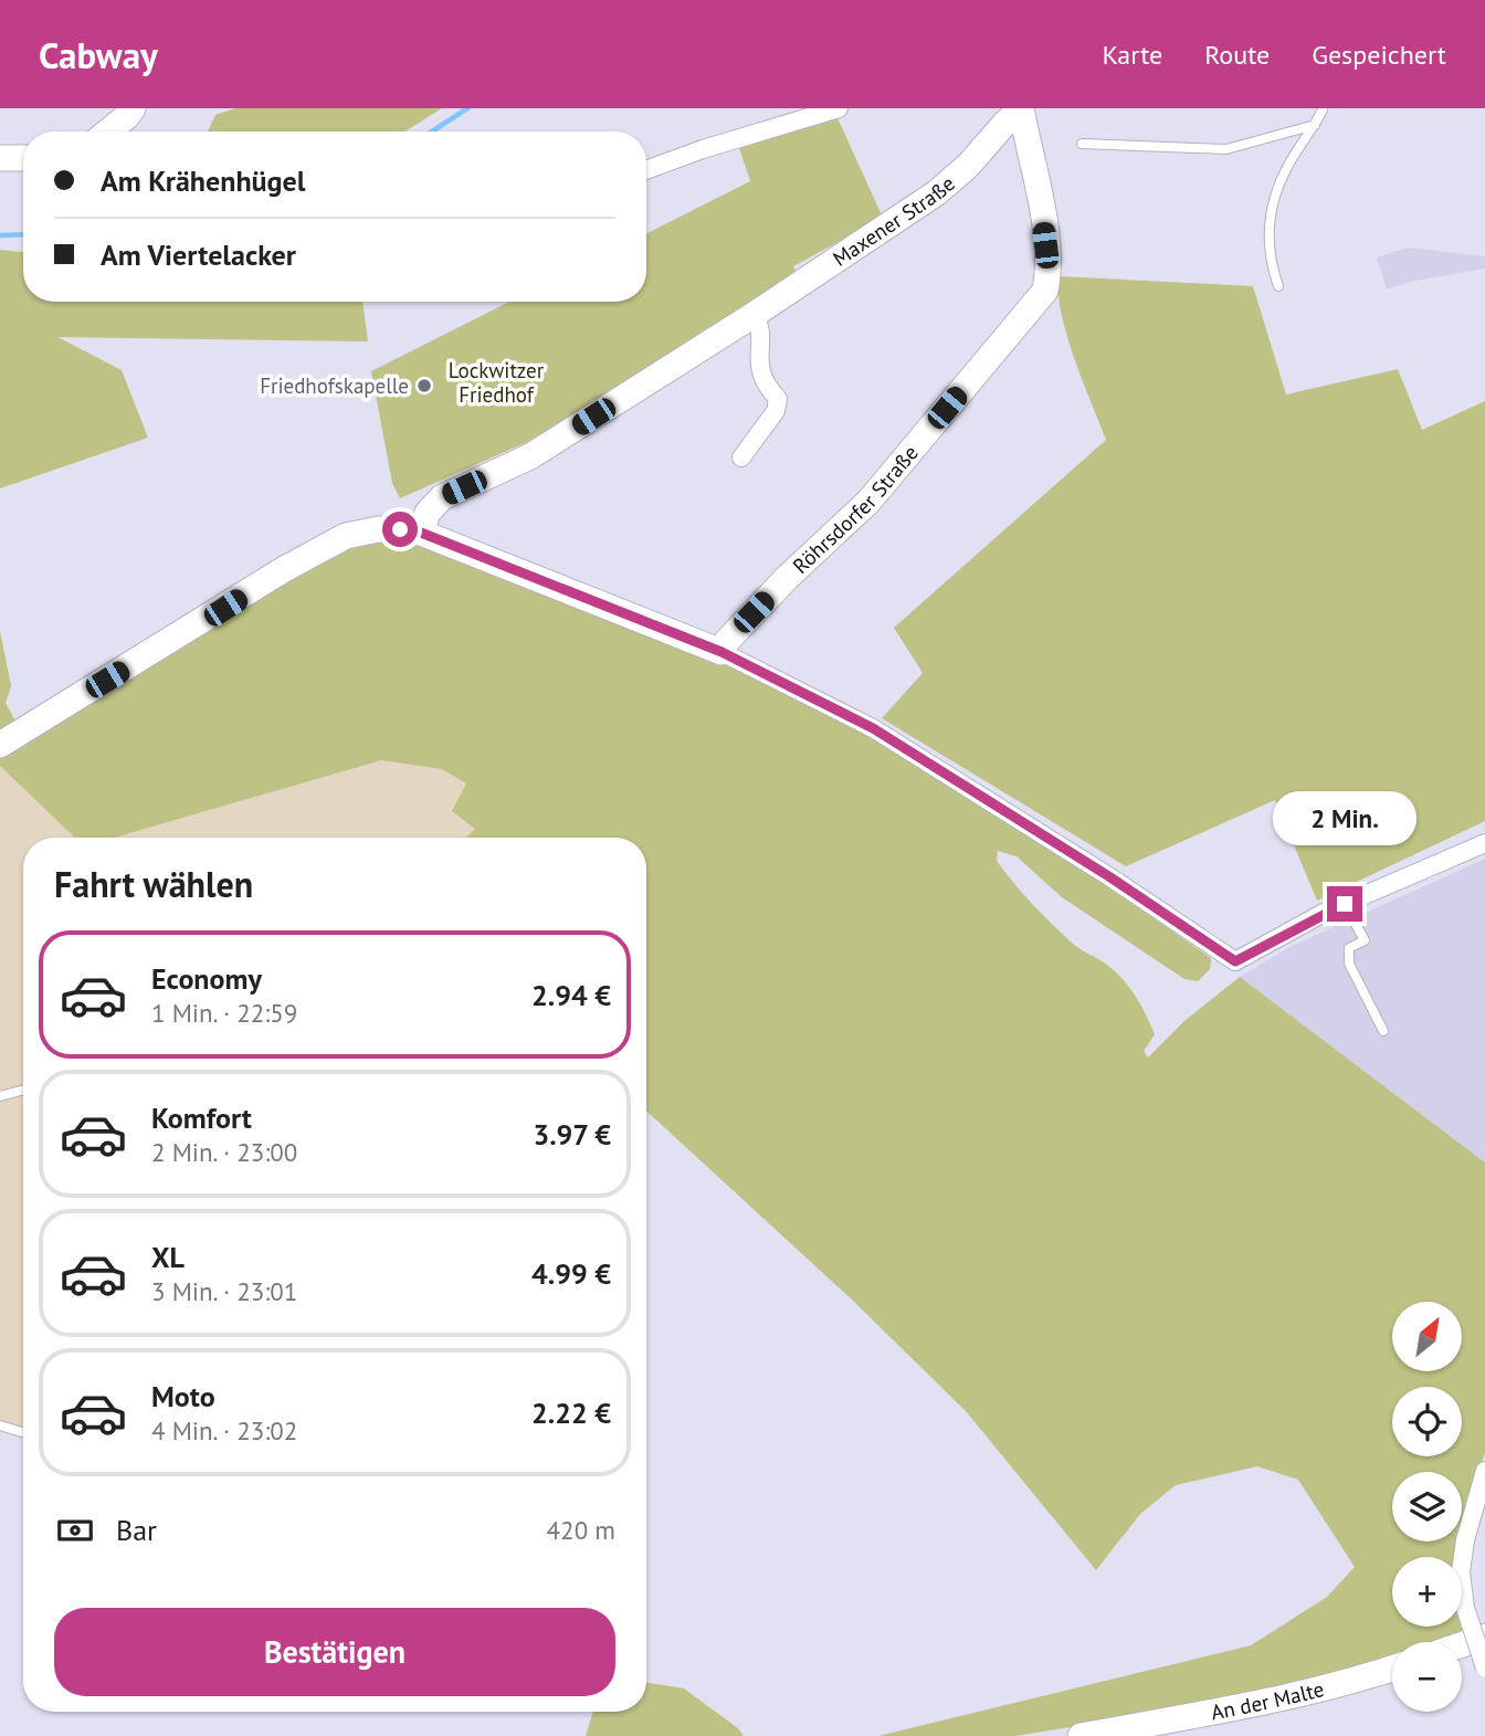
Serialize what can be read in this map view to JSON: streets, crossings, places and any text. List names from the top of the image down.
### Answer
{
  "streets": {
    "street": ["Maxener Straße", "Röhrsdorfer Straße", "An der Malte"]
  },
  "crossings": [
    ["Maxener Straße", "Röhrsdorfer Straße"]
  ],
  "parks": ["Lockwitzer Friedhof"],
  "places": ["Friedhofskapelle"],
  "north": "top right",
  "page": {
    "header": "Cabway",
    "nav": ["Karte", "Route", "Gespeichert"],
    "banner": ["Am Krähenhügel", "Am Viertelacker"],
    "bubble": "2 Min.",
    "heading": "Fahrt wählen",
    "list": [
      {
        "name": "Economy",
        "note": "1 Min. · 22:59",
        "value": "2.94 €"
      },
      {
        "name": "Komfort",
        "note": "2 Min. · 23:00",
        "value": "3.97 €"
      },
      {
        "name": "XL",
        "note": "3 Min. · 23:01",
        "value": "4.99 €"
      },
      {
        "name": "Moto",
        "note": "4 Min. · 23:02",
        "value": "2.22 €"
      }
    ],
    "map_buttons": ["+", "−"],
    "pay": ["Bar", "420 m"],
    "buttons": "Bestätigen"
  }
}
